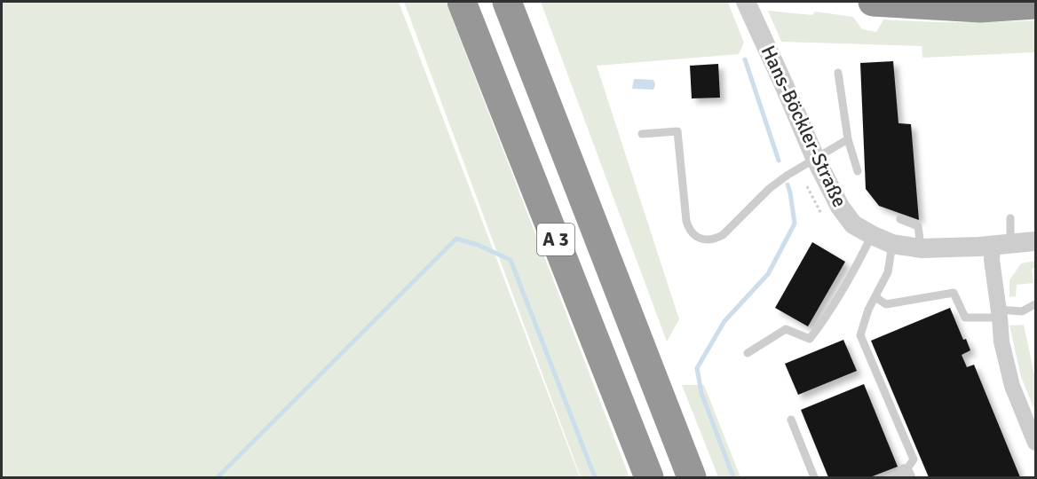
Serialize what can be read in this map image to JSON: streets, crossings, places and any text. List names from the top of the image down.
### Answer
{
  "streets": {
    "highway": ["A 3"],
    "street": ["Hans-Böckler-Straße"]
  }
}
